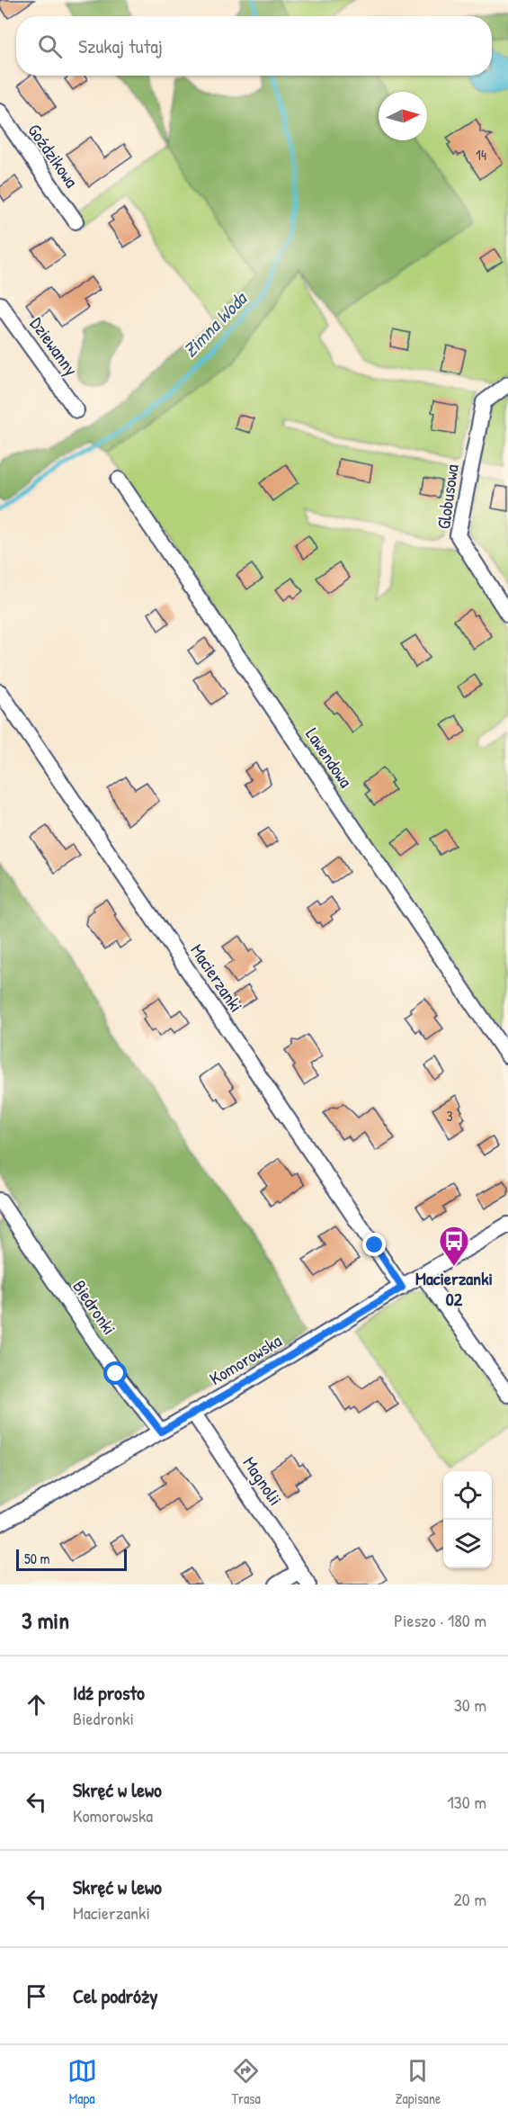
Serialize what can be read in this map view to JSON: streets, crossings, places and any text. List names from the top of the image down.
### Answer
{
  "streets": {
    "street": [
      "Goździkowa",
      "Dziewanny",
      "Globusowa",
      "Lawendowa",
      "Macierzanki",
      "Biedronki",
      "Komorowska",
      "Magnolii"
    ]
  },
  "crossings": [
    ["Macierzanki", "Komorowska"],
    ["Biedronki", "Komorowska"],
    ["Komorowska", "Magnolii"]
  ],
  "water": ["Zimna Woda"],
  "places": {
    "bus stop": ["Macierzanki 02"]
  },
  "house_numbers": ["14", "3"],
  "scale_bar": "50 m",
  "north": "right",
  "page": {
    "search": "Szukaj tutaj",
    "scale": "50 m",
    "heading": ["3 min", "Pieszo · 180 m"],
    "list": [
      ["Idź prosto", "Biedronki", "30 m"],
      ["Skręć w lewo", "Komorowska", "130 m"],
      ["Skręć w lewo", "Macierzanki", "20 m"],
      "Cel podróży"
    ],
    "nav": ["Mapa", "Trasa", "Zapisane"]
  }
}
